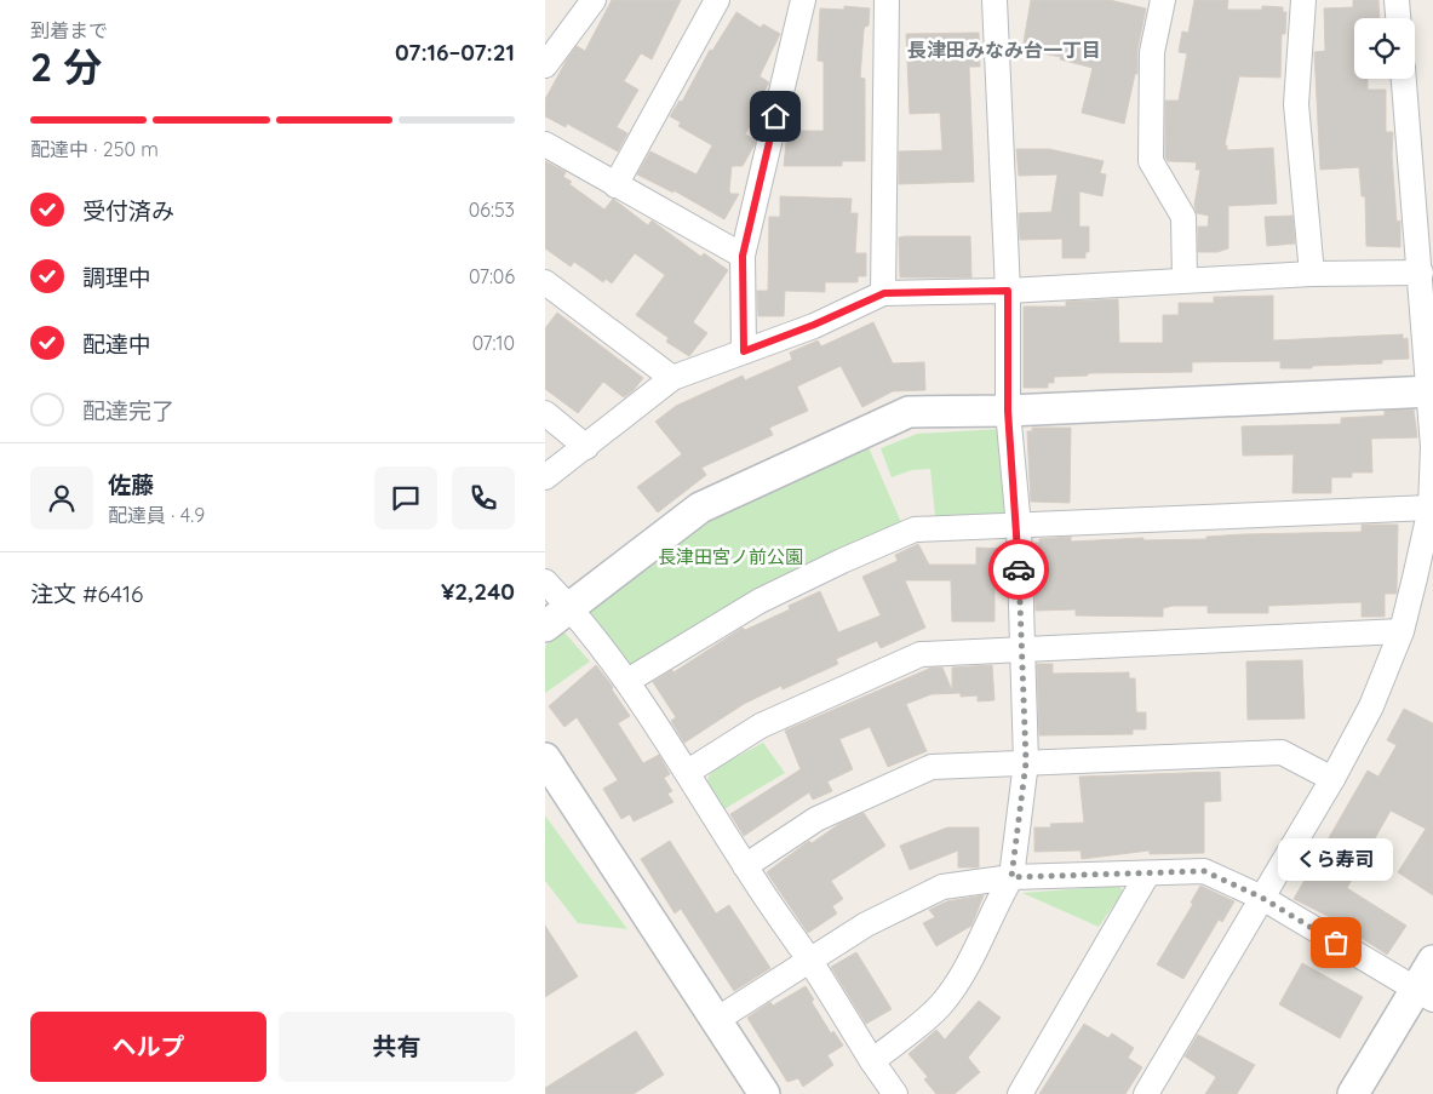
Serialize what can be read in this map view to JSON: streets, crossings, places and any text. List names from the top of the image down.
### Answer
{
  "districts": ["長津田みなみ台一丁目"],
  "parks": ["長津田宮ノ前公園"],
  "places": ["くら寿司"],
  "page": {
    "heading": ["2 分", "到着まで", "07:16–07:21"],
    "panel": [
      "佐藤",
      "配達員 · 4.9",
      "注文 #6416",
      "¥2,240"
    ],
    "bar": "配達中 · 250 m",
    "list": [
      ["受付済み", "06:53"],
      ["調理中", "07:06"],
      ["配達中", "07:10"],
      "配達完了"
    ],
    "bubble": "くら寿司",
    "buttons": ["ヘルプ", "共有"]
  }
}
